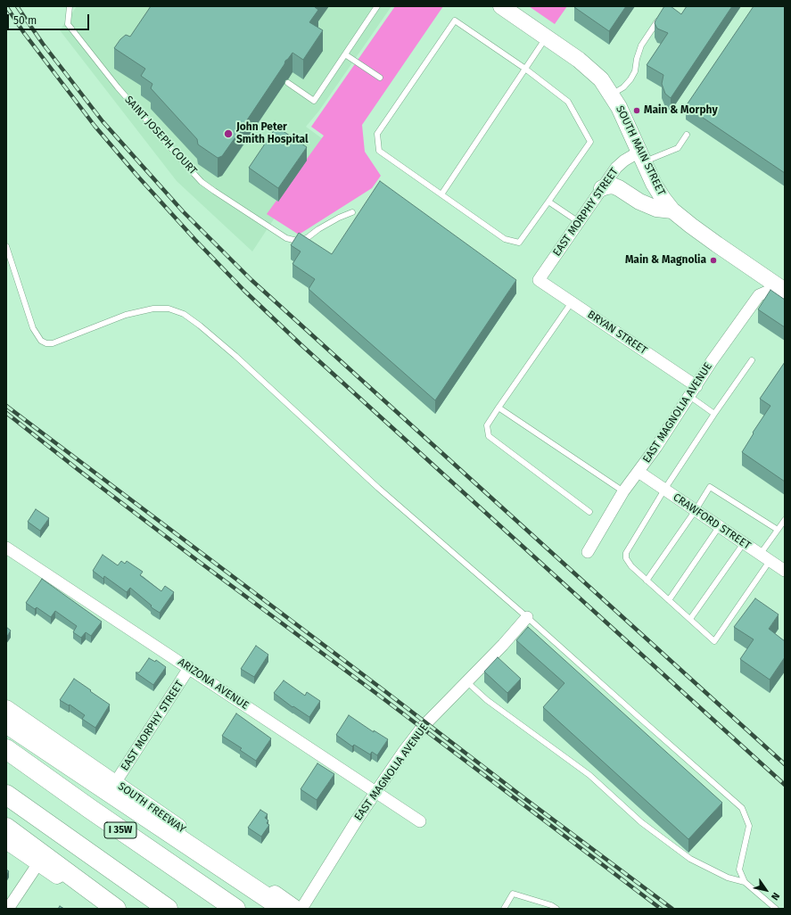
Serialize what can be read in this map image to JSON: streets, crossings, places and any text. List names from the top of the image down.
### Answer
{
  "streets": {
    "highway": ["I 35W"],
    "street": [
      "SOUTH MAIN STREET",
      "EAST MORPHY STREET",
      "BRYAN STREET",
      "EAST MAGNOLIA AVENUE",
      "CRAWFORD STREET",
      "ARIZONA AVENUE",
      "SOUTH FREEWAY"
    ],
    "lane": ["SAINT JOSEPH COURT"]
  },
  "crossings": [
    ["SOUTH MAIN STREET", "EAST MORPHY STREET"],
    ["SOUTH MAIN STREET", "EAST MAGNOLIA AVENUE"],
    ["EAST MORPHY STREET", "BRYAN STREET"],
    ["EAST MORPHY STREET", "ARIZONA AVENUE"],
    ["EAST MORPHY STREET", "SOUTH FREEWAY"],
    ["BRYAN STREET", "EAST MAGNOLIA AVENUE"],
    ["EAST MAGNOLIA AVENUE", "CRAWFORD STREET"],
    ["EAST MAGNOLIA AVENUE", "ARIZONA AVENUE"]
  ],
  "places": ["Main & Morphy", "John Peter Smith Hospital", "Main & Magnolia"],
  "scale_bar": "50 m",
  "north": "bottom right"
}
